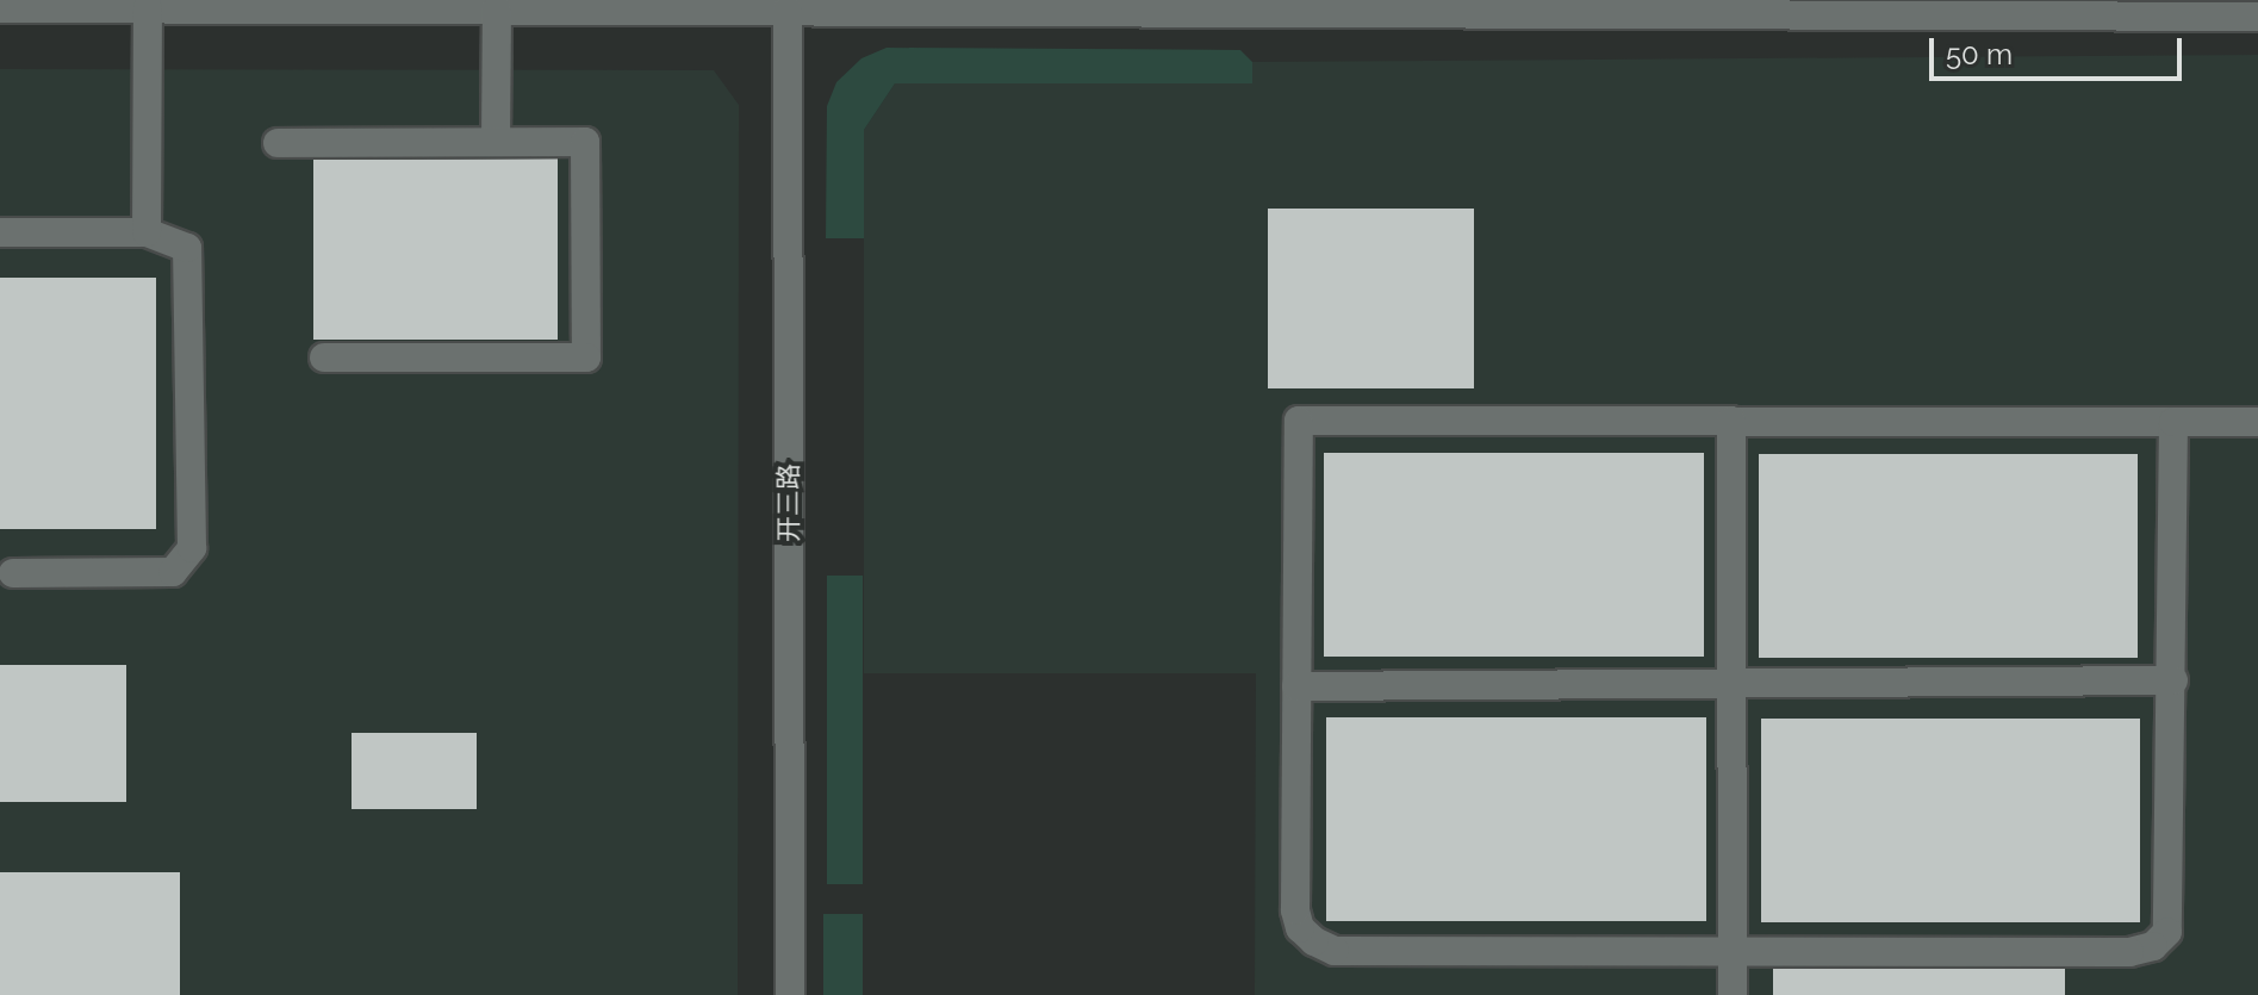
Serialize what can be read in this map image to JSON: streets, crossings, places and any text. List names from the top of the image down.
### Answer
{
  "streets": {
    "street": ["开三路"]
  },
  "scale_bar": "50 m"
}
